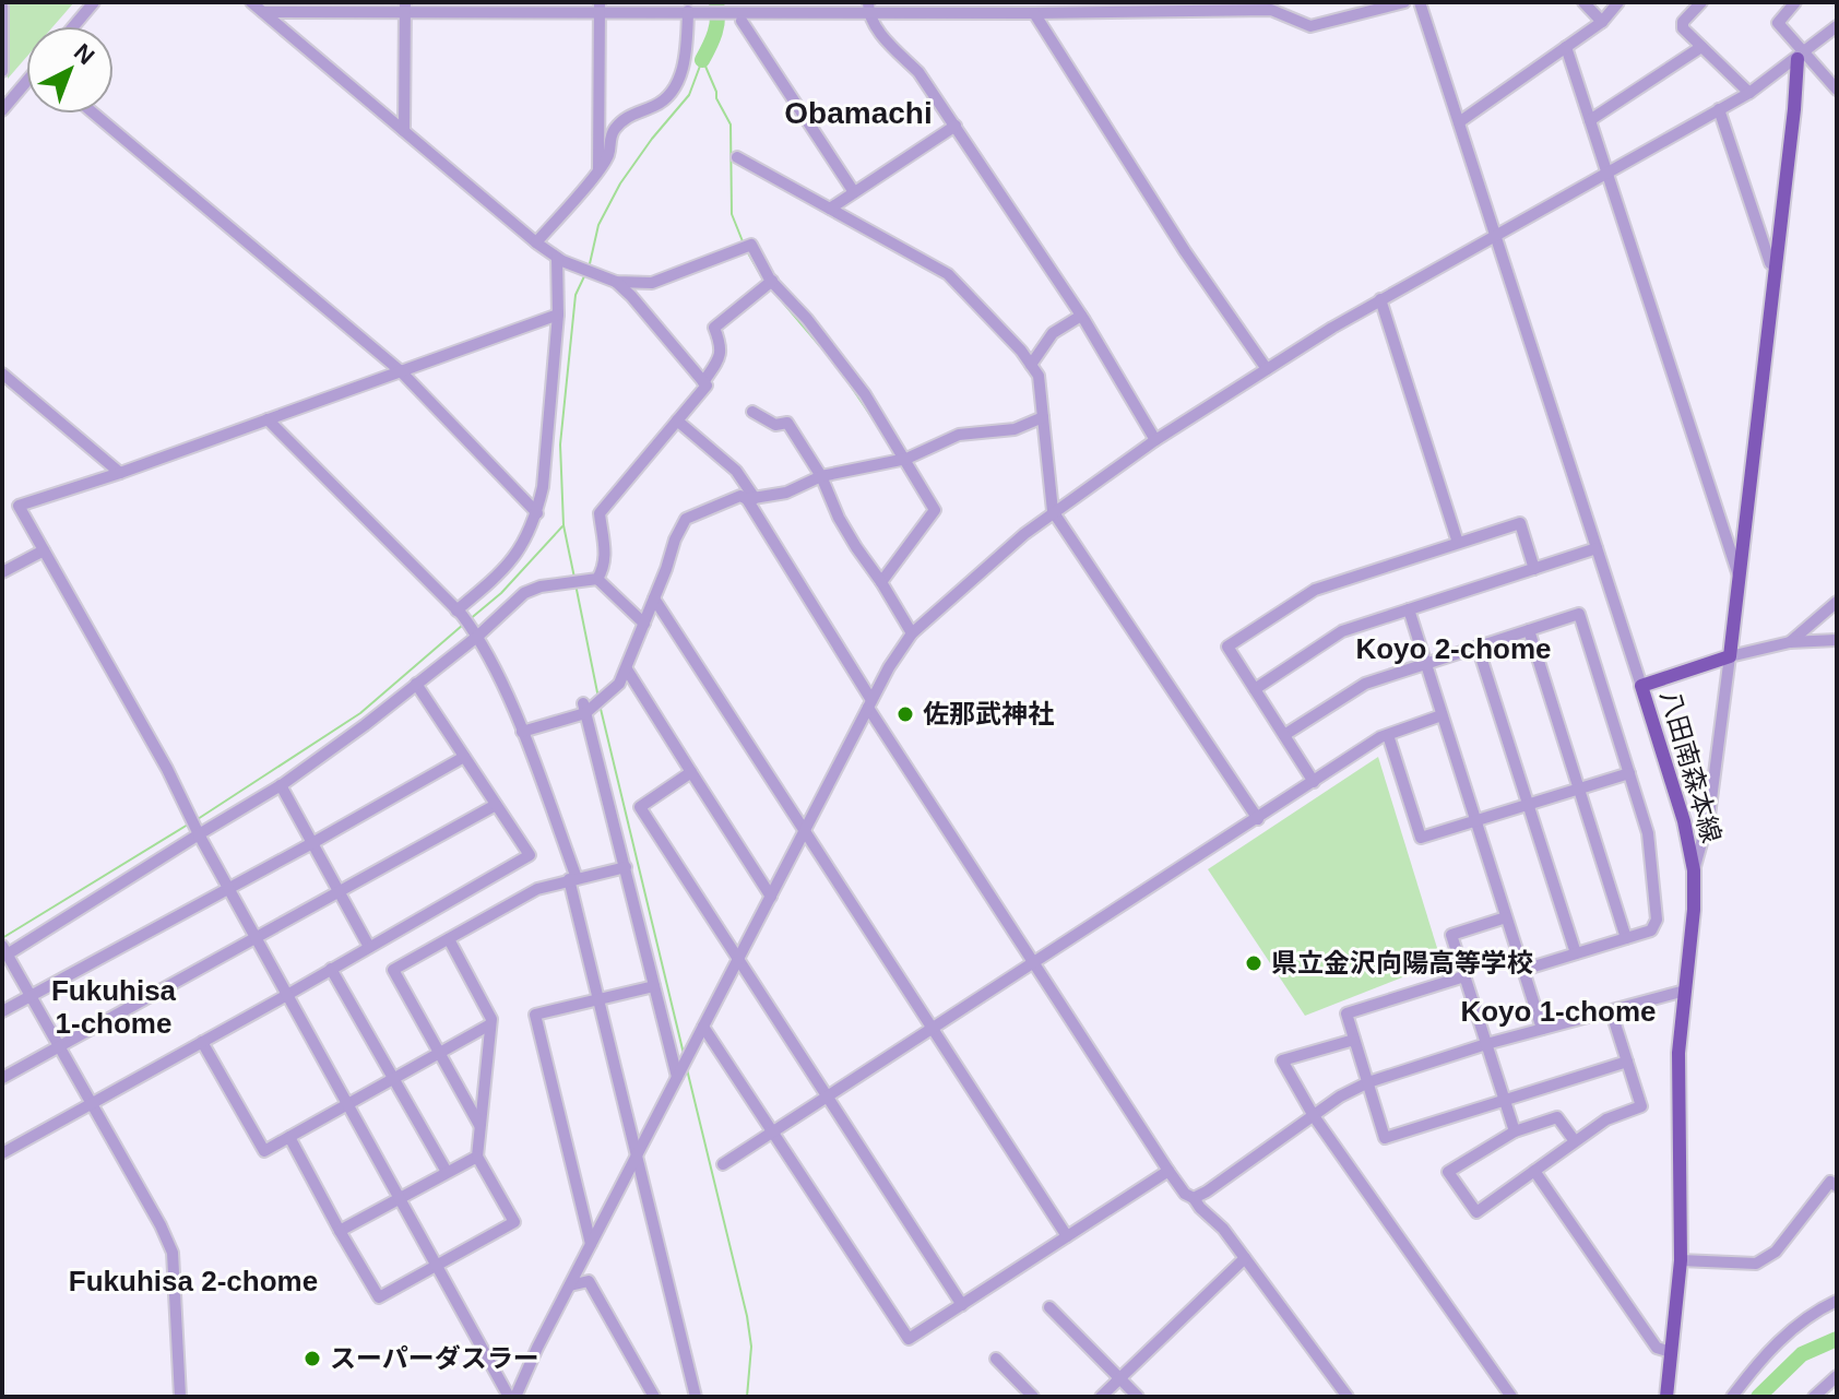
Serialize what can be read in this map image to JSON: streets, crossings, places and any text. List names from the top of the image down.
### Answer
{
  "streets": {
    "main road": ["八田南森本線"]
  },
  "districts": [
    "Obamachi",
    "Koyo 2-chome",
    "Fukuhisa 1-chome",
    "Koyo 1-chome",
    "Fukuhisa 2-chome"
  ],
  "places": ["佐那武神社", "県立金沢向陽高等学校", "スーパーダスラー"],
  "north": "top right"
}
